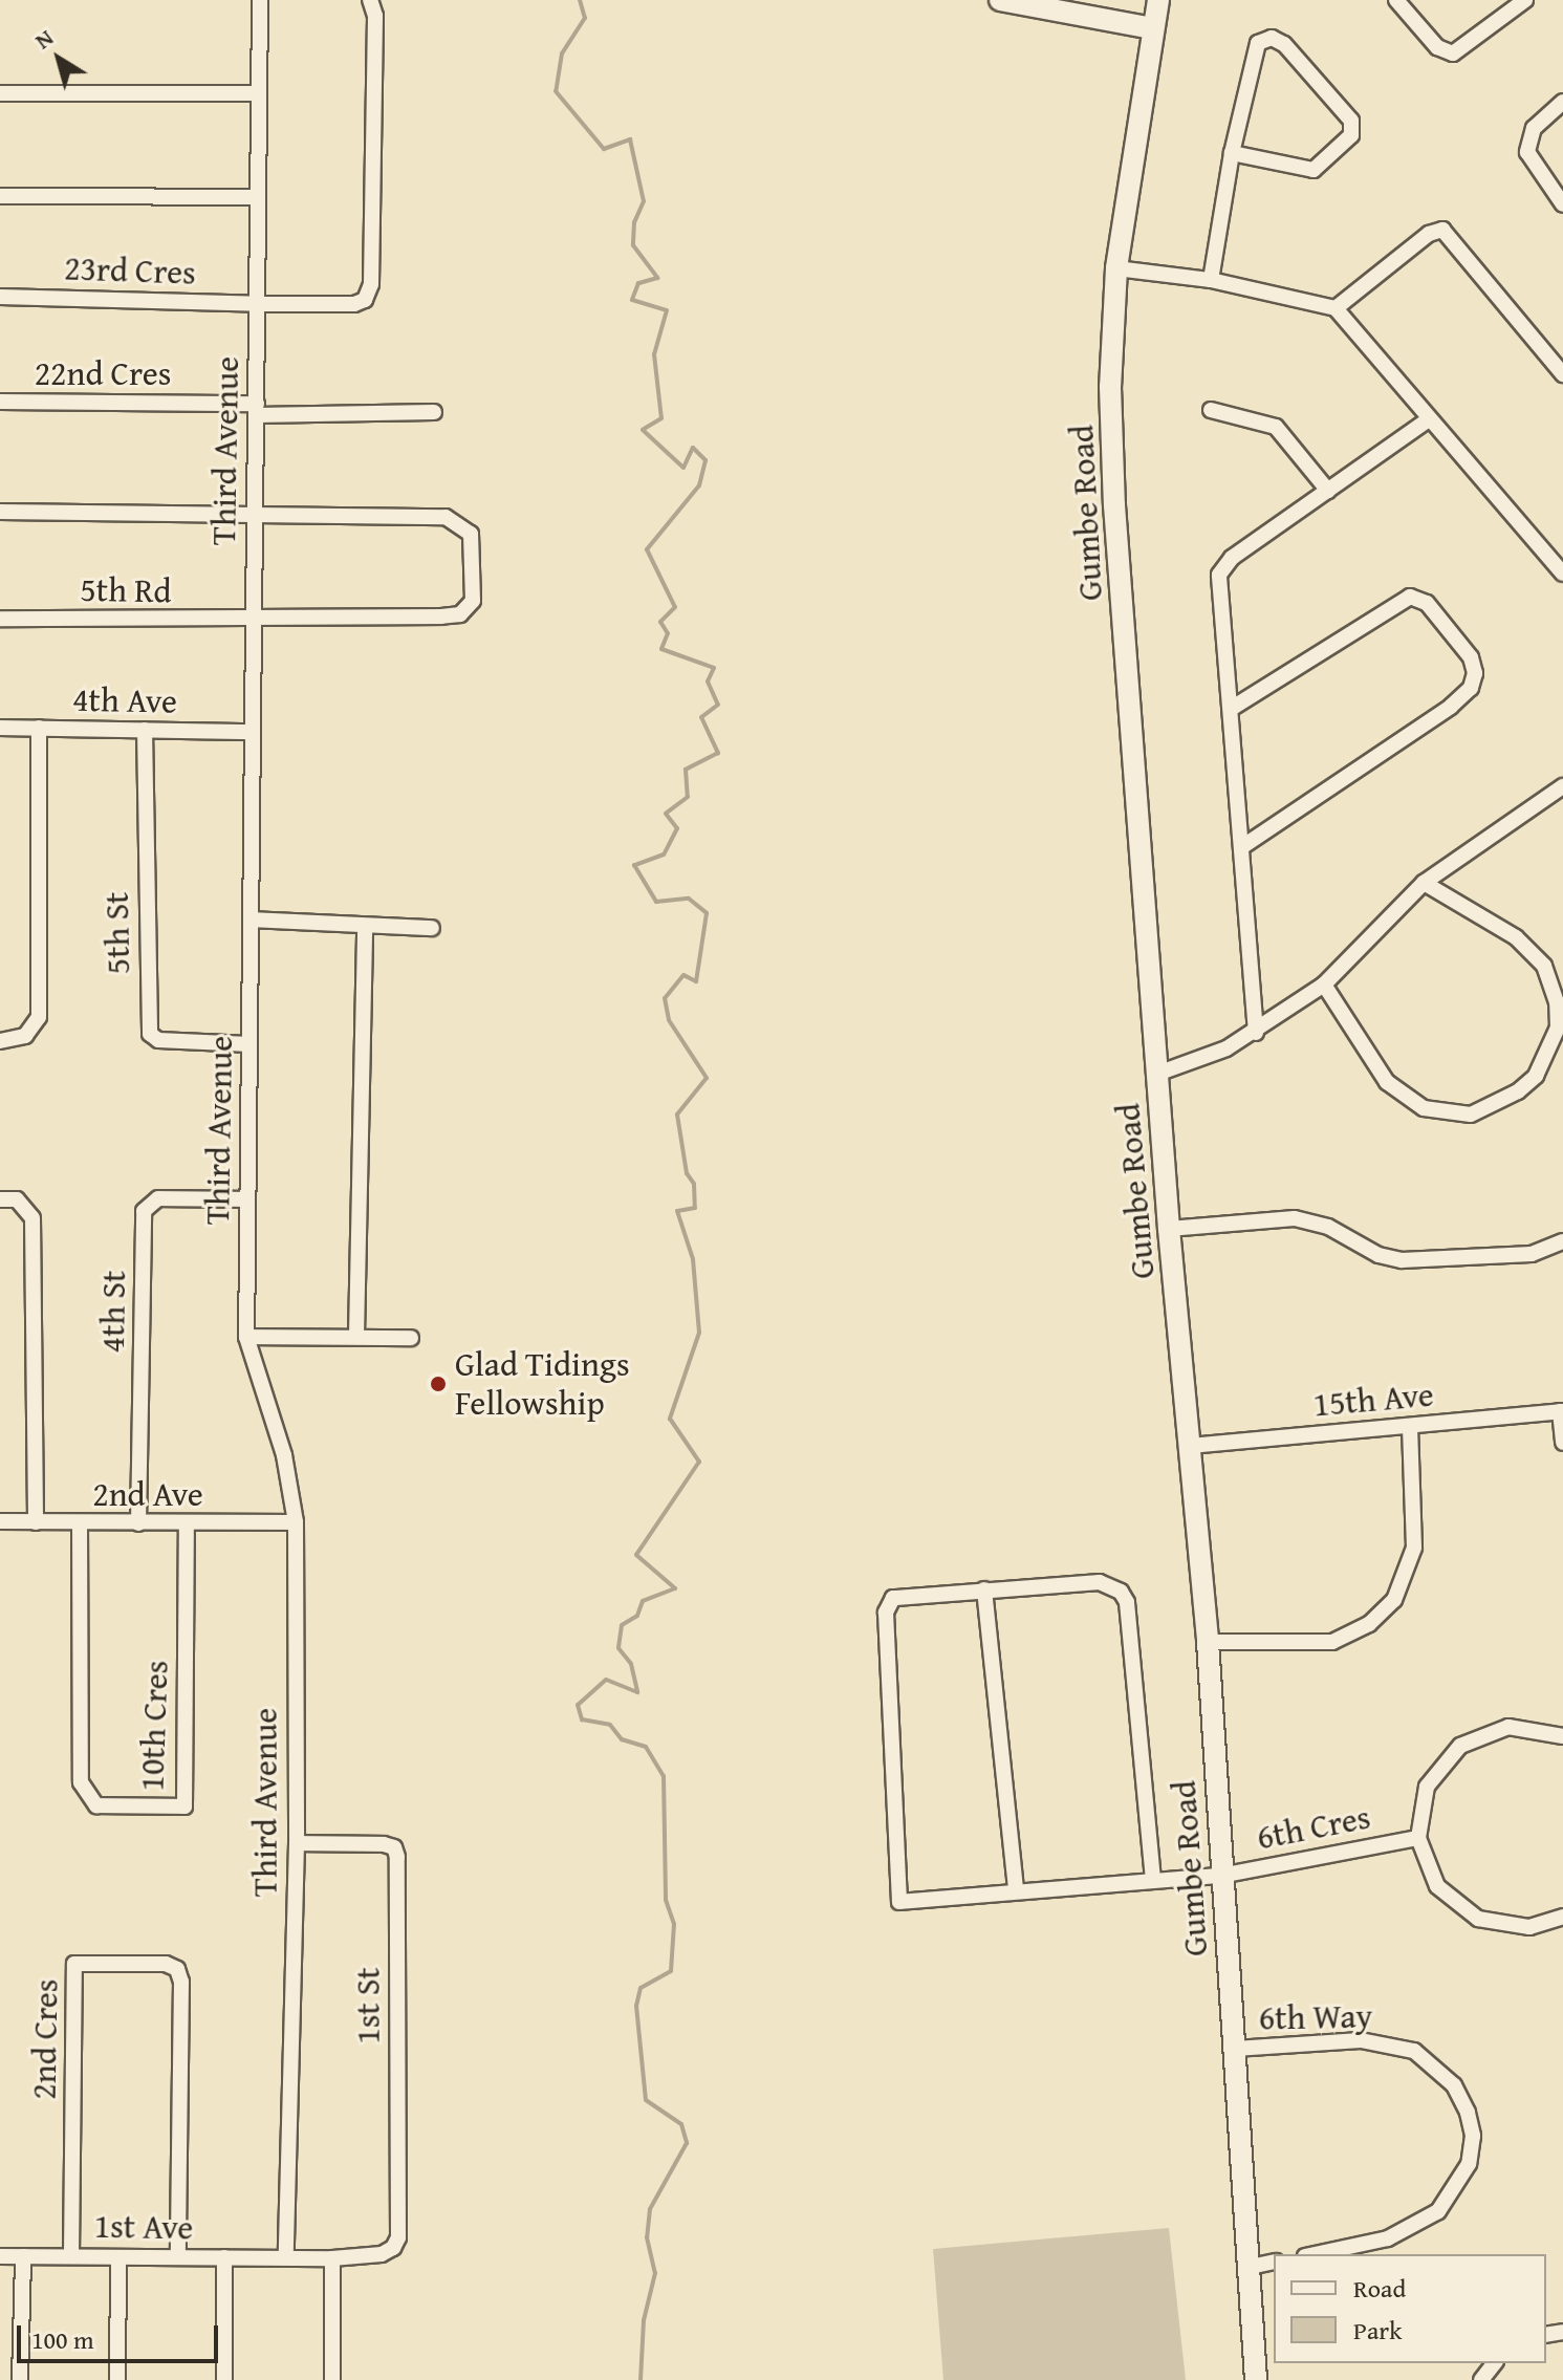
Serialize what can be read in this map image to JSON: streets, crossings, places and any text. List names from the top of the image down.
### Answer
{
  "streets": {
    "street": [
      "23rd Cres",
      "22nd Cres",
      "Third Avenue",
      "Gumbe Road",
      "5th Rd",
      "4th Ave",
      "5th St",
      "4th St",
      "15th Ave",
      "2nd Ave",
      "10th Cres",
      "6th Cres",
      "1st St",
      "6th Way",
      "2nd Cres",
      "1st Ave"
    ]
  },
  "crossings": [
    ["23rd Cres", "Third Avenue"],
    ["22nd Cres", "Third Avenue"],
    ["Third Avenue", "5th Rd"],
    ["Third Avenue", "4th Ave"],
    ["Third Avenue", "5th St"],
    ["Third Avenue", "4th St"],
    ["Third Avenue", "2nd Ave"],
    ["Third Avenue", "1st St"],
    ["Third Avenue", "1st Ave"],
    ["Gumbe Road", "15th Ave"],
    ["Gumbe Road", "6th Cres"],
    ["Gumbe Road", "6th Way"],
    ["4th Ave", "5th St"],
    ["4th St", "2nd Ave"],
    ["2nd Ave", "10th Cres"],
    ["1st St", "1st Ave"],
    ["2nd Cres", "1st Ave"]
  ],
  "places": ["Glad Tidings Fellowship"],
  "legend": ["Road", "Park"],
  "scale_bar": "100 m",
  "north": "top left"
}
